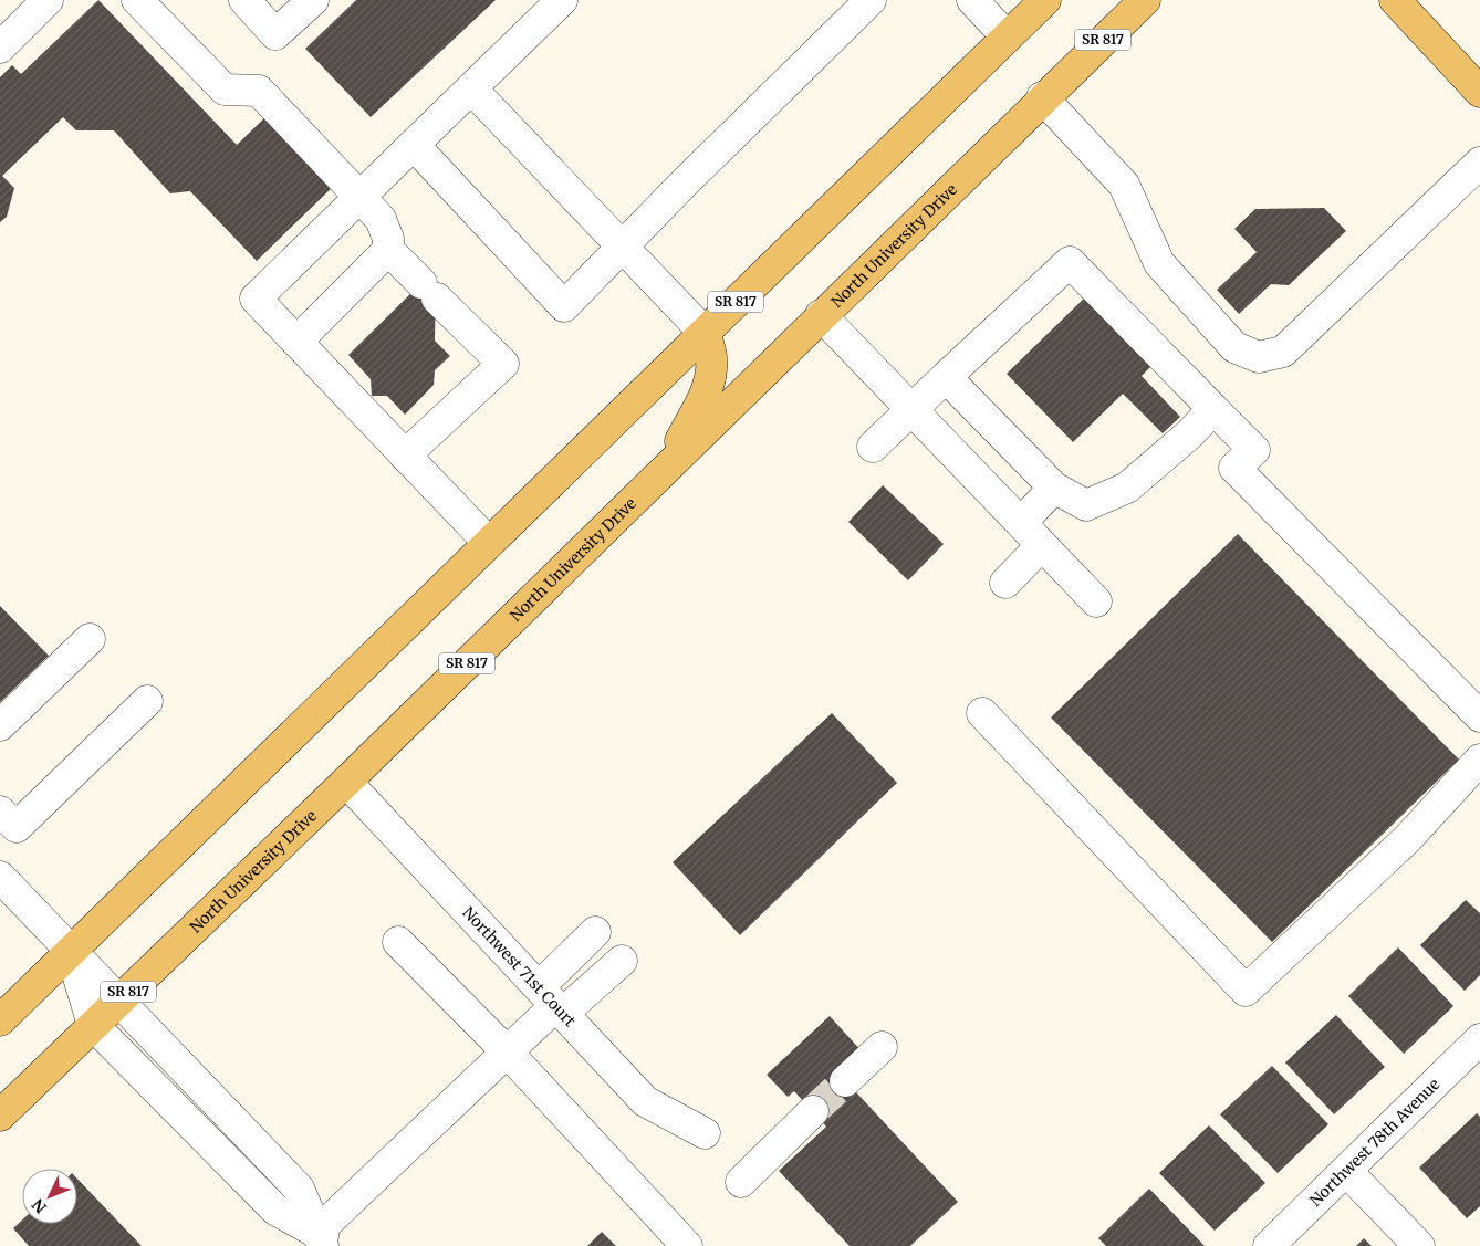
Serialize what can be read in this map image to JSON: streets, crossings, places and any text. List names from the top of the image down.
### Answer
{
  "streets": {
    "main road": ["SR 817", "North University Drive"],
    "street": ["Northwest 71st Court", "Northwest 78th Avenue"]
  },
  "crossings": [
    ["North University Drive", "Northwest 71st Court"]
  ],
  "north": "bottom left"
}
